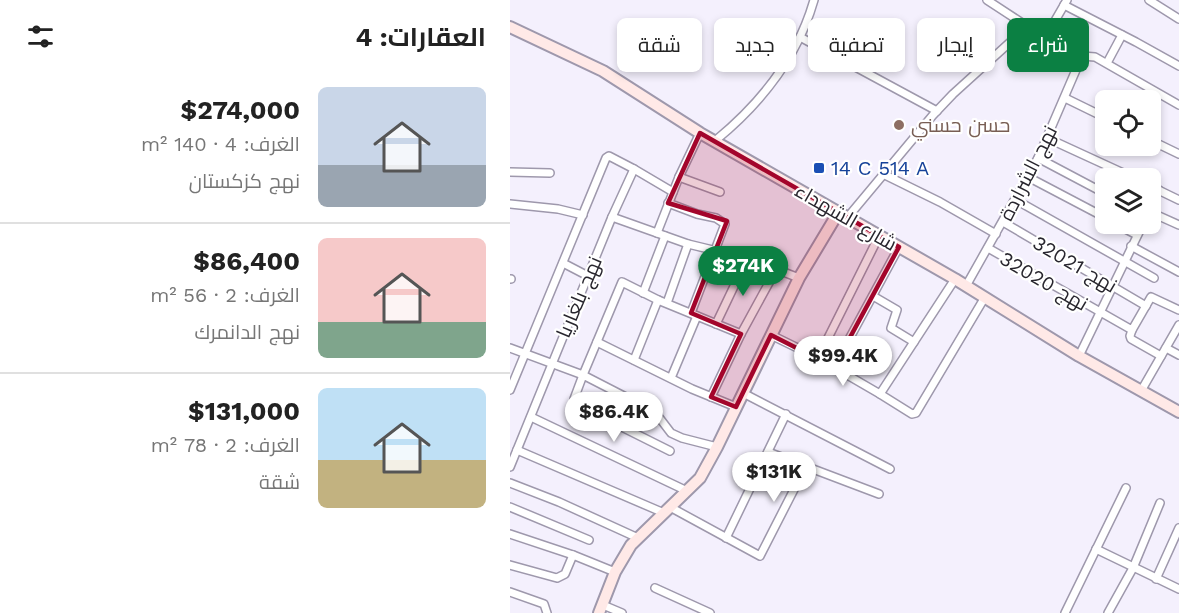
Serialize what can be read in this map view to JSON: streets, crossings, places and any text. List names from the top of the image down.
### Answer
{
  "streets": {
    "street": [
      "نهج الشراردة",
      "شارع الشهداء",
      "نهج 32021",
      "نهج 32020",
      "نهج بلغاريا"
    ]
  },
  "crossings": [
    ["نهج الشراردة", "شارع الشهداء"],
    ["نهج الشراردة", "نهج 32021"],
    ["نهج الشراردة", "نهج 32020"]
  ],
  "places": {
    "other": ["حسن حسني"],
    "transit": ["14 C 514 A"]
  },
  "page": {
    "heading": "العقارات: 4",
    "chip": [
      "شراء",
      "إيجار",
      "تصفية",
      "جديد",
      "شقة"
    ],
    "list": [
      {
        "name": "$274,000",
        "note": "الغرف: 4 · 140 m² · نهج كزكستان"
      },
      {
        "name": "$86,400",
        "note": "الغرف: 2 · 56 m² · نهج الدانمرك"
      },
      {
        "name": "$131,000",
        "note": "الغرف: 2 · 78 m² · شقة"
      }
    ],
    "price": [
      "$274K",
      "$99.4K",
      "$86.4K",
      "$131K"
    ]
  }
}
